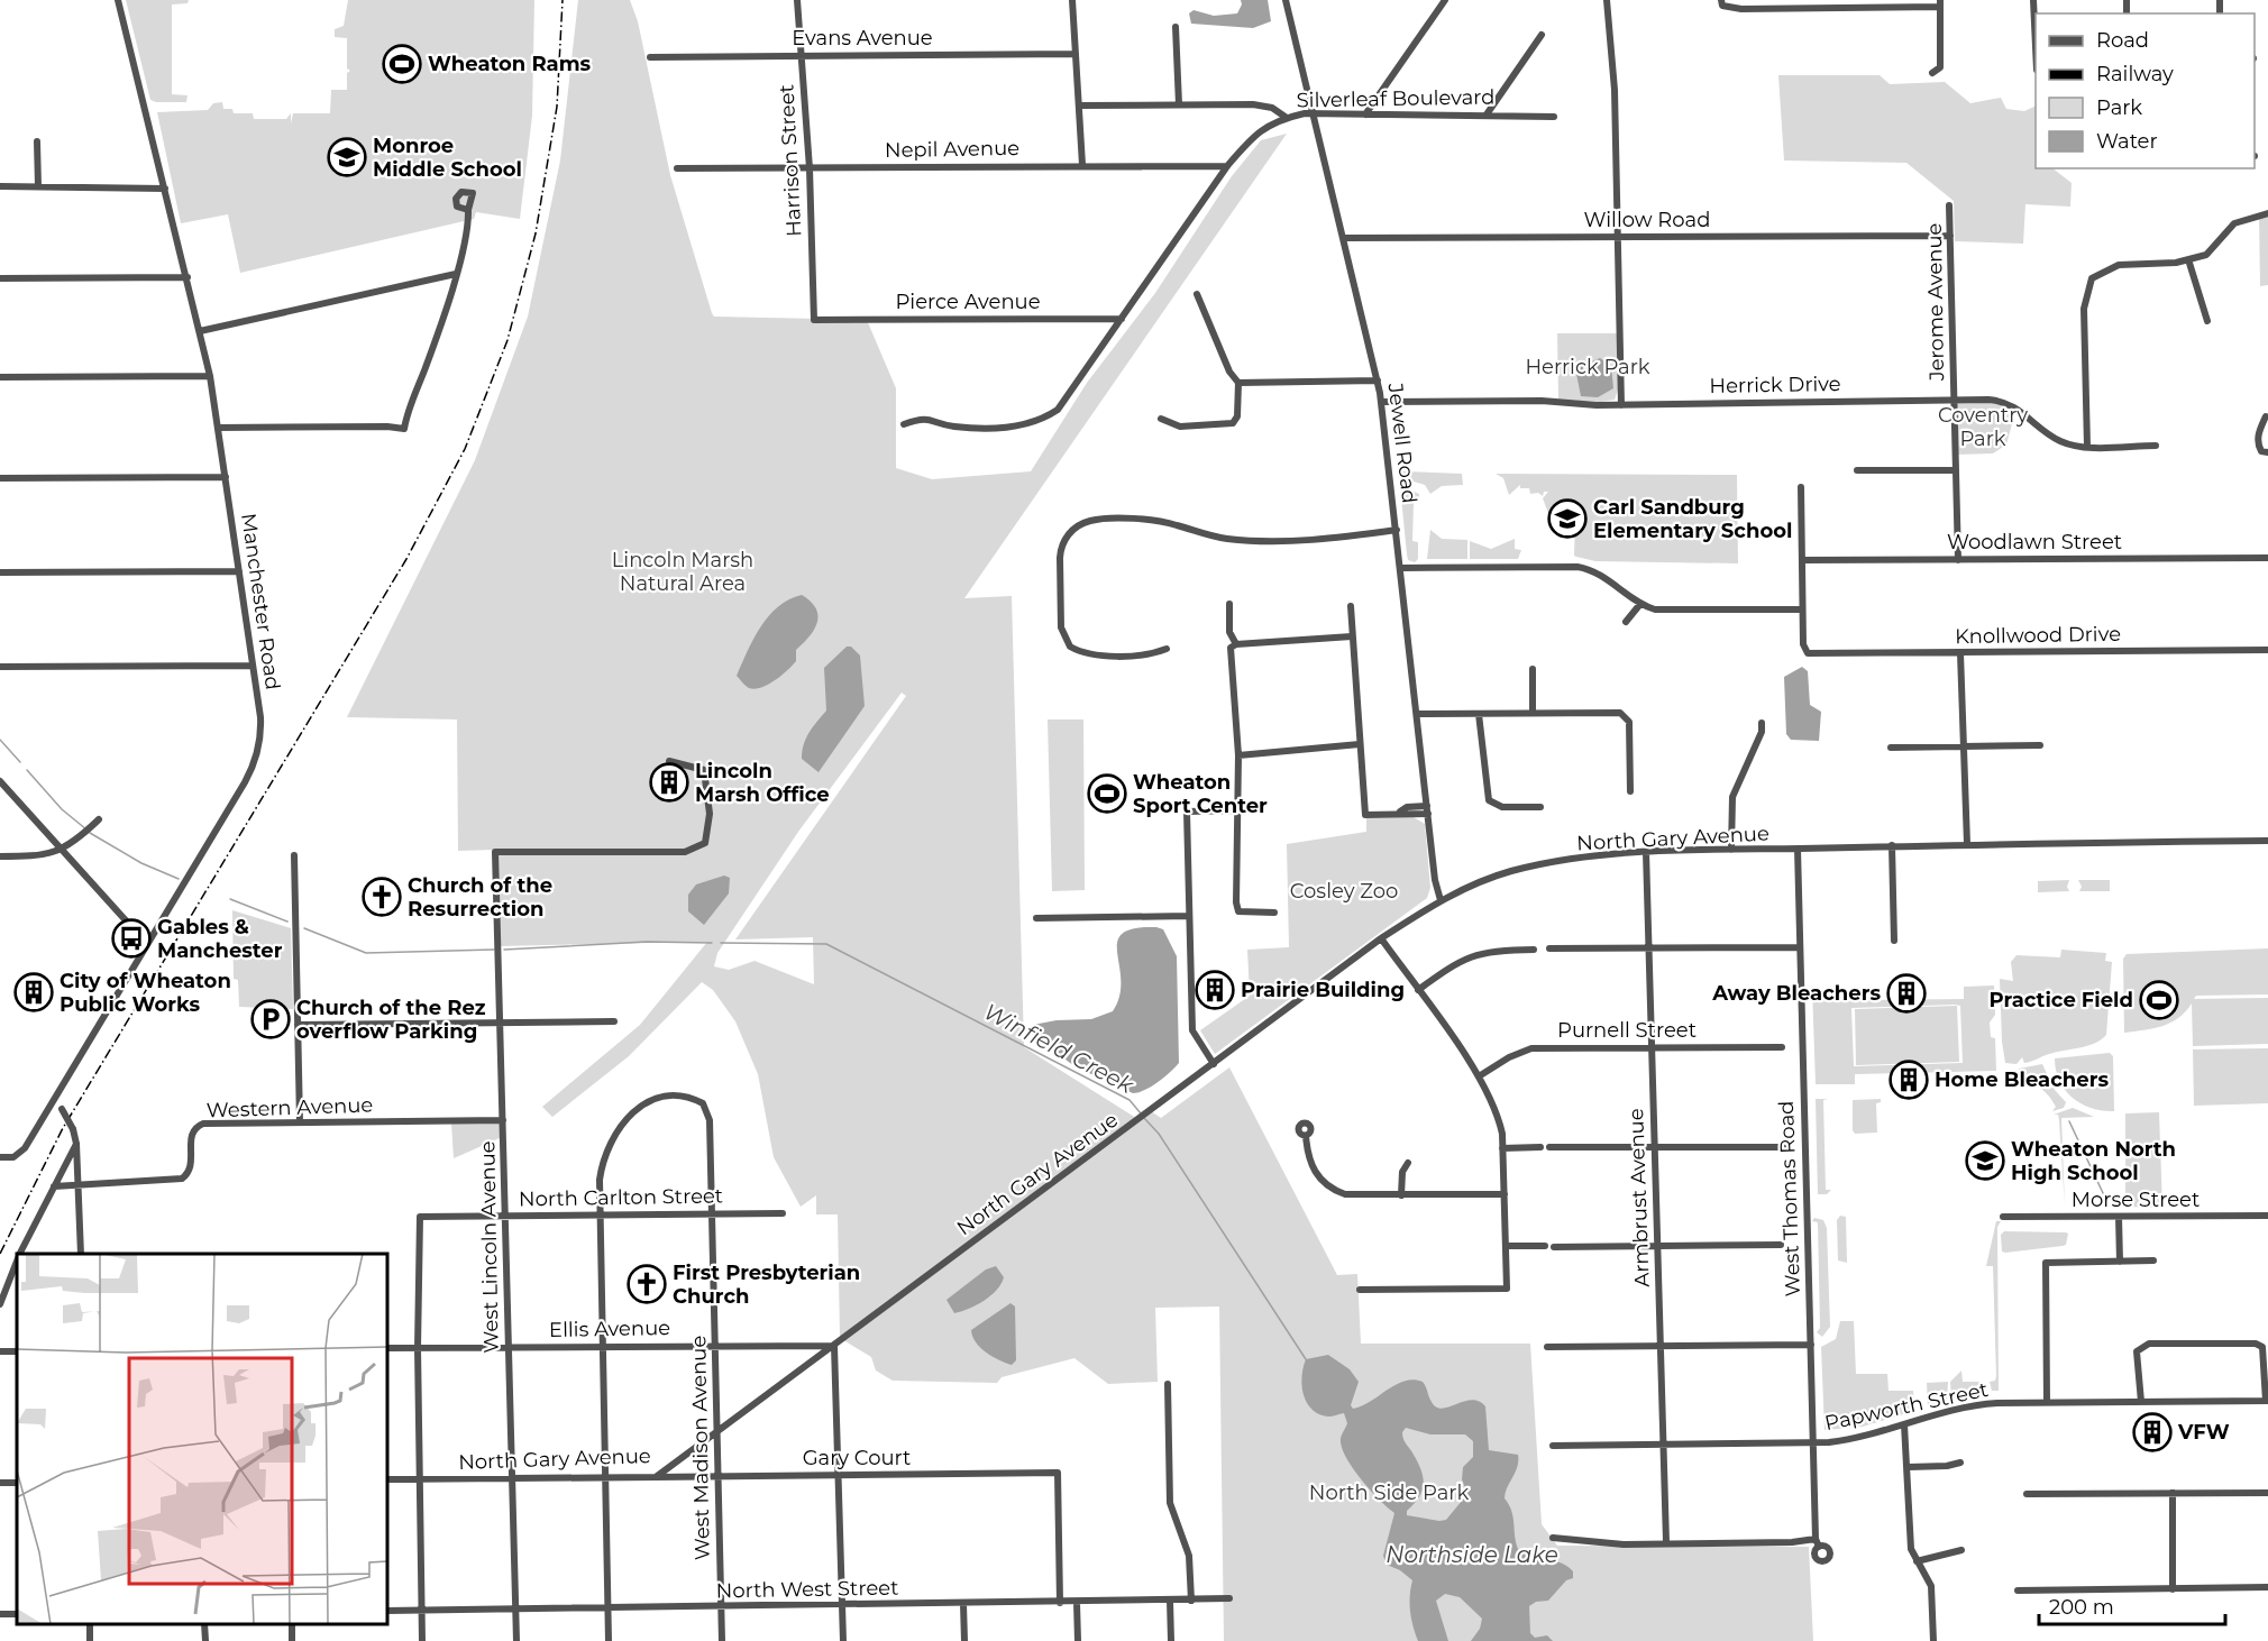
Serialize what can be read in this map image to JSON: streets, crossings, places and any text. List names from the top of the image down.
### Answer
{
  "streets": {
    "street": [
      "Evans Avenue",
      "Silverleaf Boulevard",
      "Nepil Avenue",
      "Harrison Street",
      "Willow Road",
      "Pierce Avenue",
      "Jerome Avenue",
      "Herrick Drive",
      "Jewell Road",
      "Woodlawn Street",
      "Manchester Road",
      "Knollwood Drive",
      "North Gary Avenue",
      "Purnell Street",
      "Western Avenue",
      "North Carlton Street",
      "Armbrust Avenue",
      "West Thomas Road",
      "Morse Street",
      "West Lincoln Avenue",
      "Ellis Avenue",
      "Papworth Street",
      "West Madison Avenue",
      "Gary Court",
      "North West Street"
    ]
  },
  "crossings": [
    ["Evans Avenue", "Harrison Street"],
    ["Silverleaf Boulevard", "Jewell Road"],
    ["Nepil Avenue", "Harrison Street"],
    ["Harrison Street", "Pierce Avenue"],
    ["Willow Road", "Jerome Avenue"],
    ["Willow Road", "Jewell Road"],
    ["Jerome Avenue", "Herrick Drive"],
    ["Jerome Avenue", "Woodlawn Street"],
    ["Herrick Drive", "Jewell Road"],
    ["Jewell Road", "North Gary Avenue"],
    ["North Gary Avenue", "Armbrust Avenue"],
    ["North Gary Avenue", "West Thomas Road"],
    ["North Gary Avenue", "West Lincoln Avenue"],
    ["North Gary Avenue", "Ellis Avenue"],
    ["North Gary Avenue", "West Madison Avenue"],
    ["North Gary Avenue", "Gary Court"],
    ["Purnell Street", "Armbrust Avenue"],
    ["Western Avenue", "West Lincoln Avenue"],
    ["North Carlton Street", "West Lincoln Avenue"],
    ["North Carlton Street", "Ellis Avenue"],
    ["North Carlton Street", "West Madison Avenue"],
    ["Armbrust Avenue", "Papworth Street"],
    ["West Thomas Road", "Papworth Street"],
    ["West Lincoln Avenue", "Ellis Avenue"],
    ["West Lincoln Avenue", "North West Street"],
    ["Ellis Avenue", "West Madison Avenue"],
    ["West Madison Avenue", "Gary Court"],
    ["West Madison Avenue", "North West Street"],
    ["Gary Court", "North West Street"]
  ],
  "water": ["Winfield Creek", "Northside Lake"],
  "parks": [
    "Herrick Park",
    "Coventry Park",
    "Lincoln Marsh Natural Area",
    "Cosley Zoo",
    "North Side Park"
  ],
  "places": {
    "sports": ["Wheaton Rams", "Wheaton Sport Center", "Practice Field"],
    "school or university": ["Monroe Middle School", "Carl Sandburg Elementary School", "Wheaton North High School"],
    "building": [
      "Lincoln Marsh Office",
      "Prairie Building",
      "City of Wheaton Public Works",
      "Away Bleachers",
      "Home Bleachers",
      "VFW"
    ],
    "church": ["Church of the Resurrection", "First Presbyterian Church"],
    "bus stop": ["Gables & Manchester"],
    "parking": ["Church of the Rez overflow Parking"]
  },
  "legend": [
    "Road",
    "Railway",
    "Park",
    "Water"
  ],
  "scale_bar": "200 m"
}
